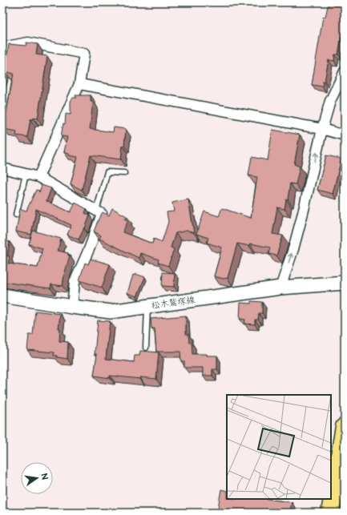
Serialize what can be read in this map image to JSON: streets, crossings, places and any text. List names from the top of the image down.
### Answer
{
  "streets": {
    "main road": ["松木鷲塚線"]
  },
  "north": "right"
}
